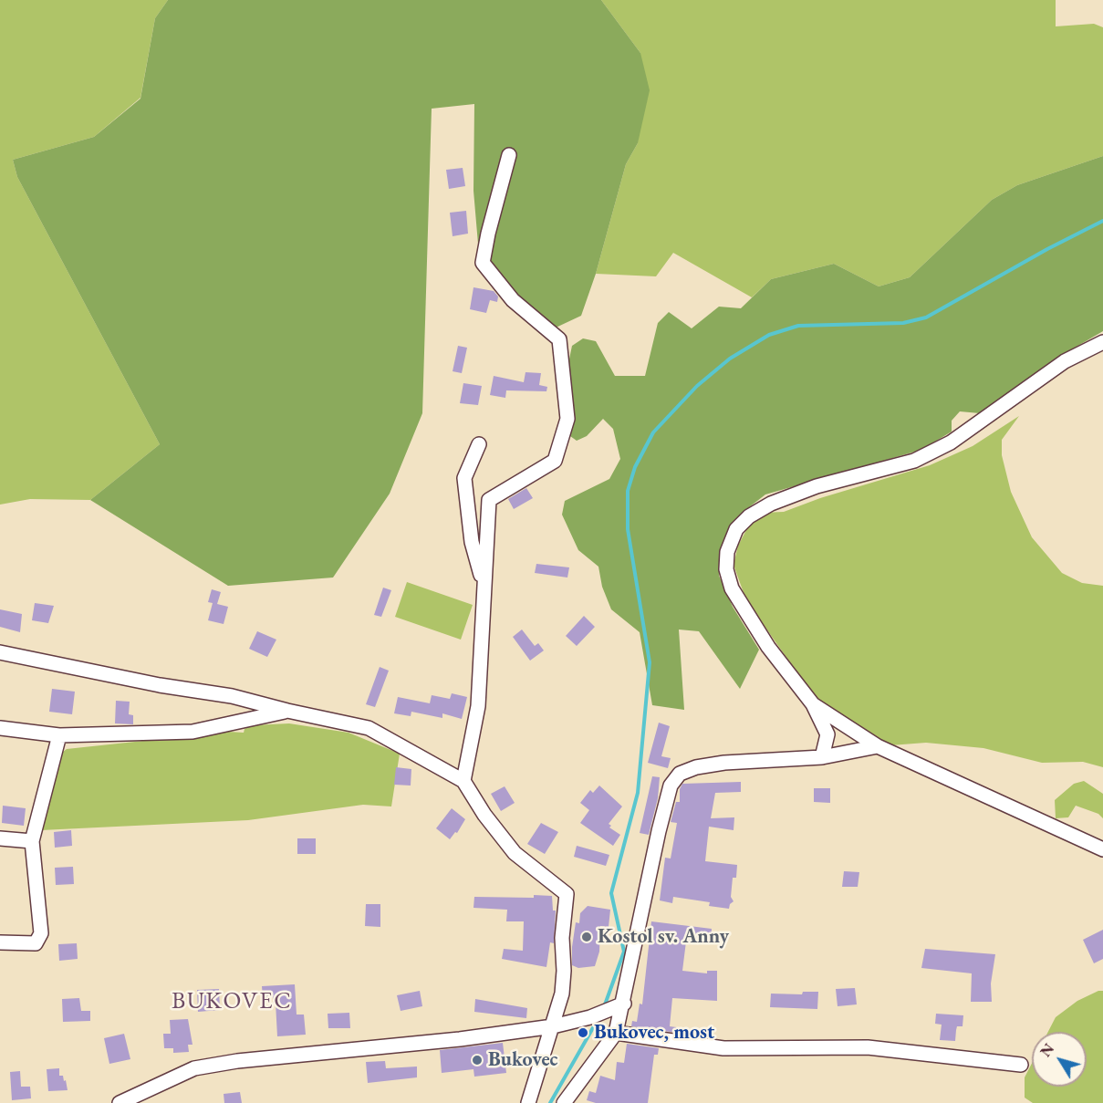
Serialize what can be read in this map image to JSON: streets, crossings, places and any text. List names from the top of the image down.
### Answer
{
  "districts": ["BUKOVEC"],
  "places": ["Kostol sv. Anny", "Bukovec, most", "Bukovec"],
  "north": "top left"
}
